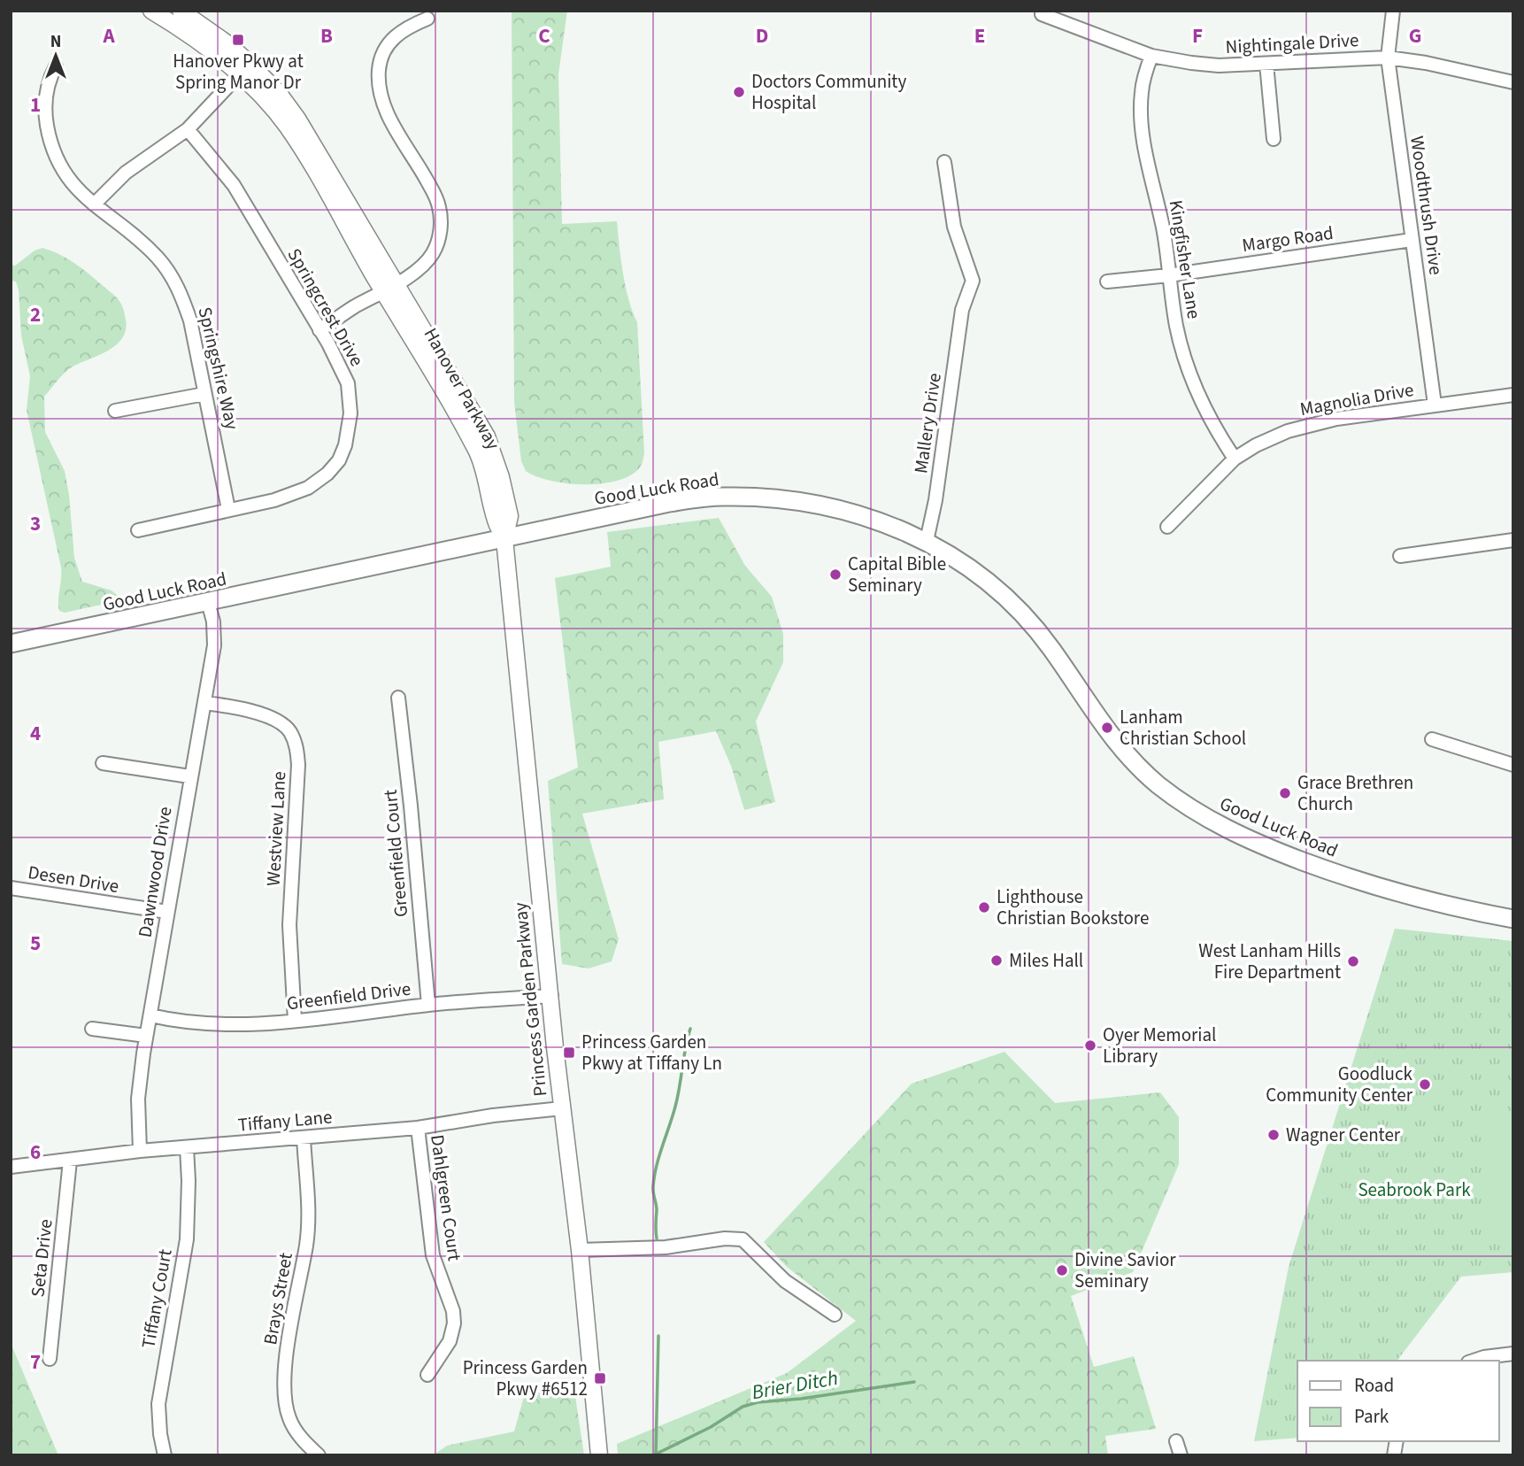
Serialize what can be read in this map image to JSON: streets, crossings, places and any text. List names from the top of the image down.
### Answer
{
  "streets": {
    "main road": ["Good Luck Road"],
    "street": [
      "Nightingale Drive",
      "Woodthrush Drive",
      "Margo Road",
      "Kingfisher Lane",
      "Springcrest Drive",
      "Springshire Way",
      "Hanover Parkway",
      "Magnolia Drive",
      "Mallery Drive",
      "Westview Lane",
      "Greenfield Court",
      "Dawnwood Drive",
      "Desen Drive",
      "Greenfield Drive",
      "Princess Garden Parkway",
      "Tiffany Lane",
      "Dahlgreen Court",
      "Seta Drive",
      "Tiffany Court",
      "Brays Street"
    ]
  },
  "crossings": [
    ["Nightingale Drive", "Woodthrush Drive"],
    ["Nightingale Drive", "Kingfisher Lane"],
    ["Woodthrush Drive", "Margo Road"],
    ["Woodthrush Drive", "Magnolia Drive"],
    ["Margo Road", "Kingfisher Lane"],
    ["Kingfisher Lane", "Magnolia Drive"],
    ["Springcrest Drive", "Springshire Way"],
    ["Hanover Parkway", "Good Luck Road"],
    ["Hanover Parkway", "Princess Garden Parkway"],
    ["Mallery Drive", "Good Luck Road"],
    ["Good Luck Road", "Dawnwood Drive"],
    ["Good Luck Road", "Princess Garden Parkway"],
    ["Westview Lane", "Dawnwood Drive"],
    ["Westview Lane", "Greenfield Drive"],
    ["Greenfield Court", "Greenfield Drive"],
    ["Dawnwood Drive", "Desen Drive"],
    ["Dawnwood Drive", "Greenfield Drive"],
    ["Dawnwood Drive", "Tiffany Lane"],
    ["Greenfield Drive", "Princess Garden Parkway"],
    ["Princess Garden Parkway", "Tiffany Lane"],
    ["Tiffany Lane", "Dahlgreen Court"],
    ["Tiffany Lane", "Seta Drive"],
    ["Tiffany Lane", "Tiffany Court"],
    ["Tiffany Lane", "Brays Street"]
  ],
  "water": ["Brier Ditch"],
  "parks": ["Seabrook Park"],
  "places": {
    "transit": ["Hanover Pkwy at Spring Manor Dr", "Princess Garden Pkwy at Tiffany Ln", "Princess Garden Pkwy #6512"],
    "other": [
      "Doctors Community Hospital",
      "Capital Bible Seminary",
      "Lanham Christian School",
      "Grace Brethren Church",
      "Lighthouse Christian Bookstore",
      "Miles Hall",
      "West Lanham Hills Fire Department",
      "Oyer Memorial Library",
      "Goodluck Community Center",
      "Wagner Center",
      "Divine Savior Seminary"
    ]
  },
  "legend": ["Road", "Park"],
  "north": "top",
  "grid": {
    "columns": [
      "A",
      "B",
      "C",
      "D",
      "E",
      "F",
      "G"
    ],
    "rows": [
      "1",
      "2",
      "3",
      "4",
      "5",
      "6",
      "7"
    ]
  }
}
